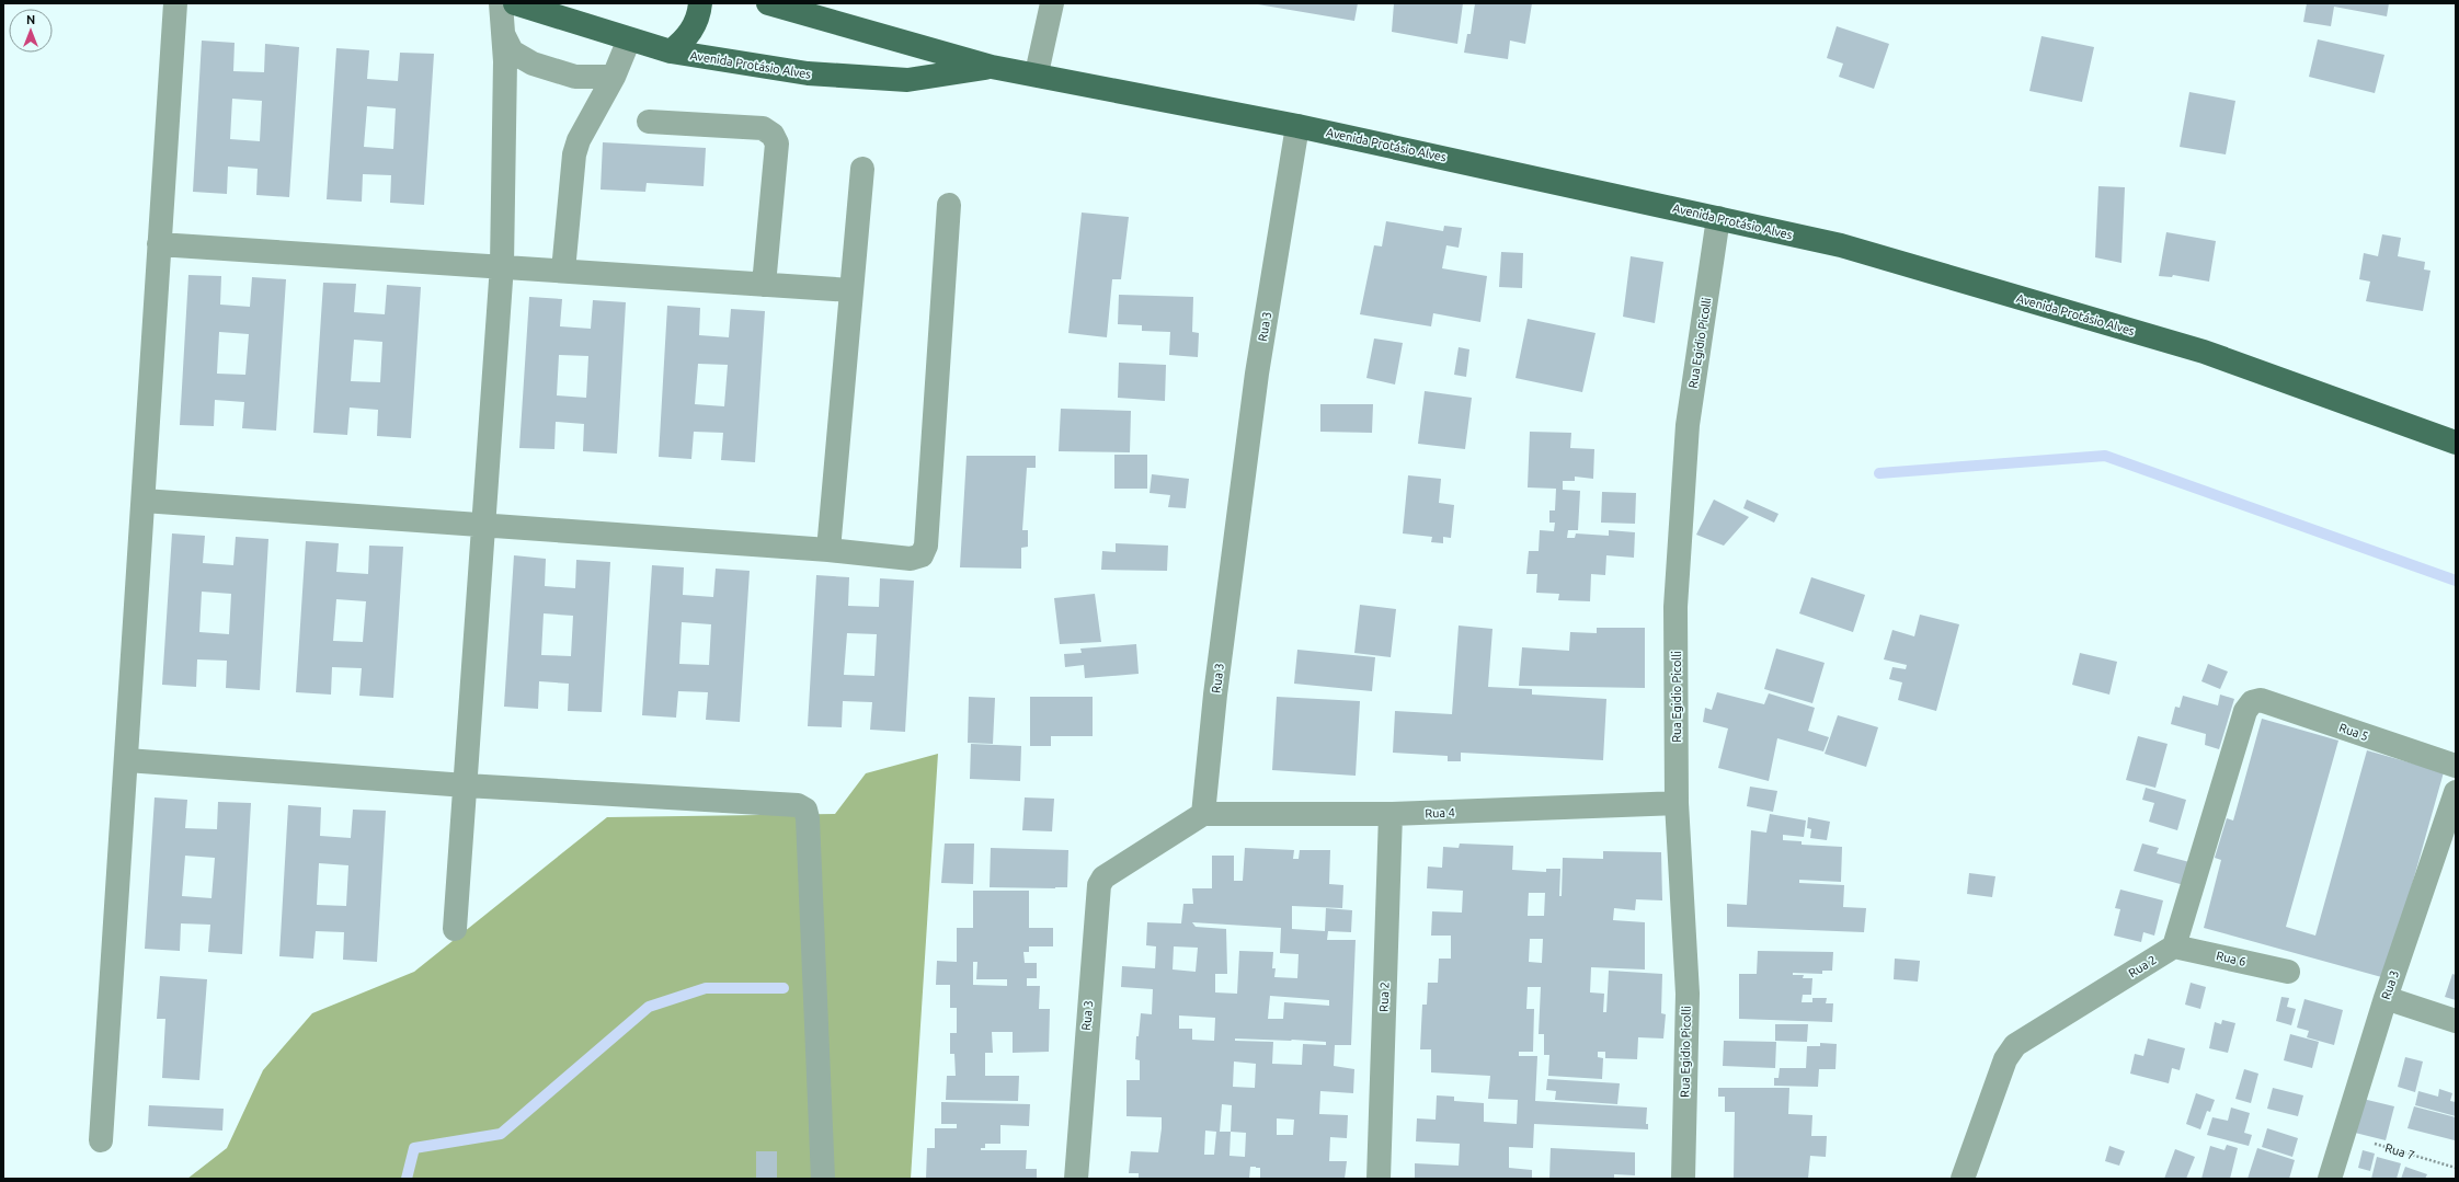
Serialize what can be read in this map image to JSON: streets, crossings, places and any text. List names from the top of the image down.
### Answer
{
  "streets": {
    "main road": ["Avenida Protásio Alves"],
    "street": [
      "Rua 3",
      "Rua Egidio Picolli",
      "Rua 5",
      "Rua 4",
      "Rua 6",
      "Rua 2"
    ],
    "path": ["Rua 7"]
  },
  "crossings": [
    ["Avenida Protásio Alves", "Rua 3"],
    ["Avenida Protásio Alves", "Rua Egidio Picolli"],
    ["Rua 3", "Rua 4"],
    ["Rua 3", "Rua 7"],
    ["Rua Egidio Picolli", "Rua 4"],
    ["Rua 5", "Rua 6"],
    ["Rua 5", "Rua 2"],
    ["Rua 4", "Rua 2"],
    ["Rua 6", "Rua 2"]
  ],
  "north": "top"
}
